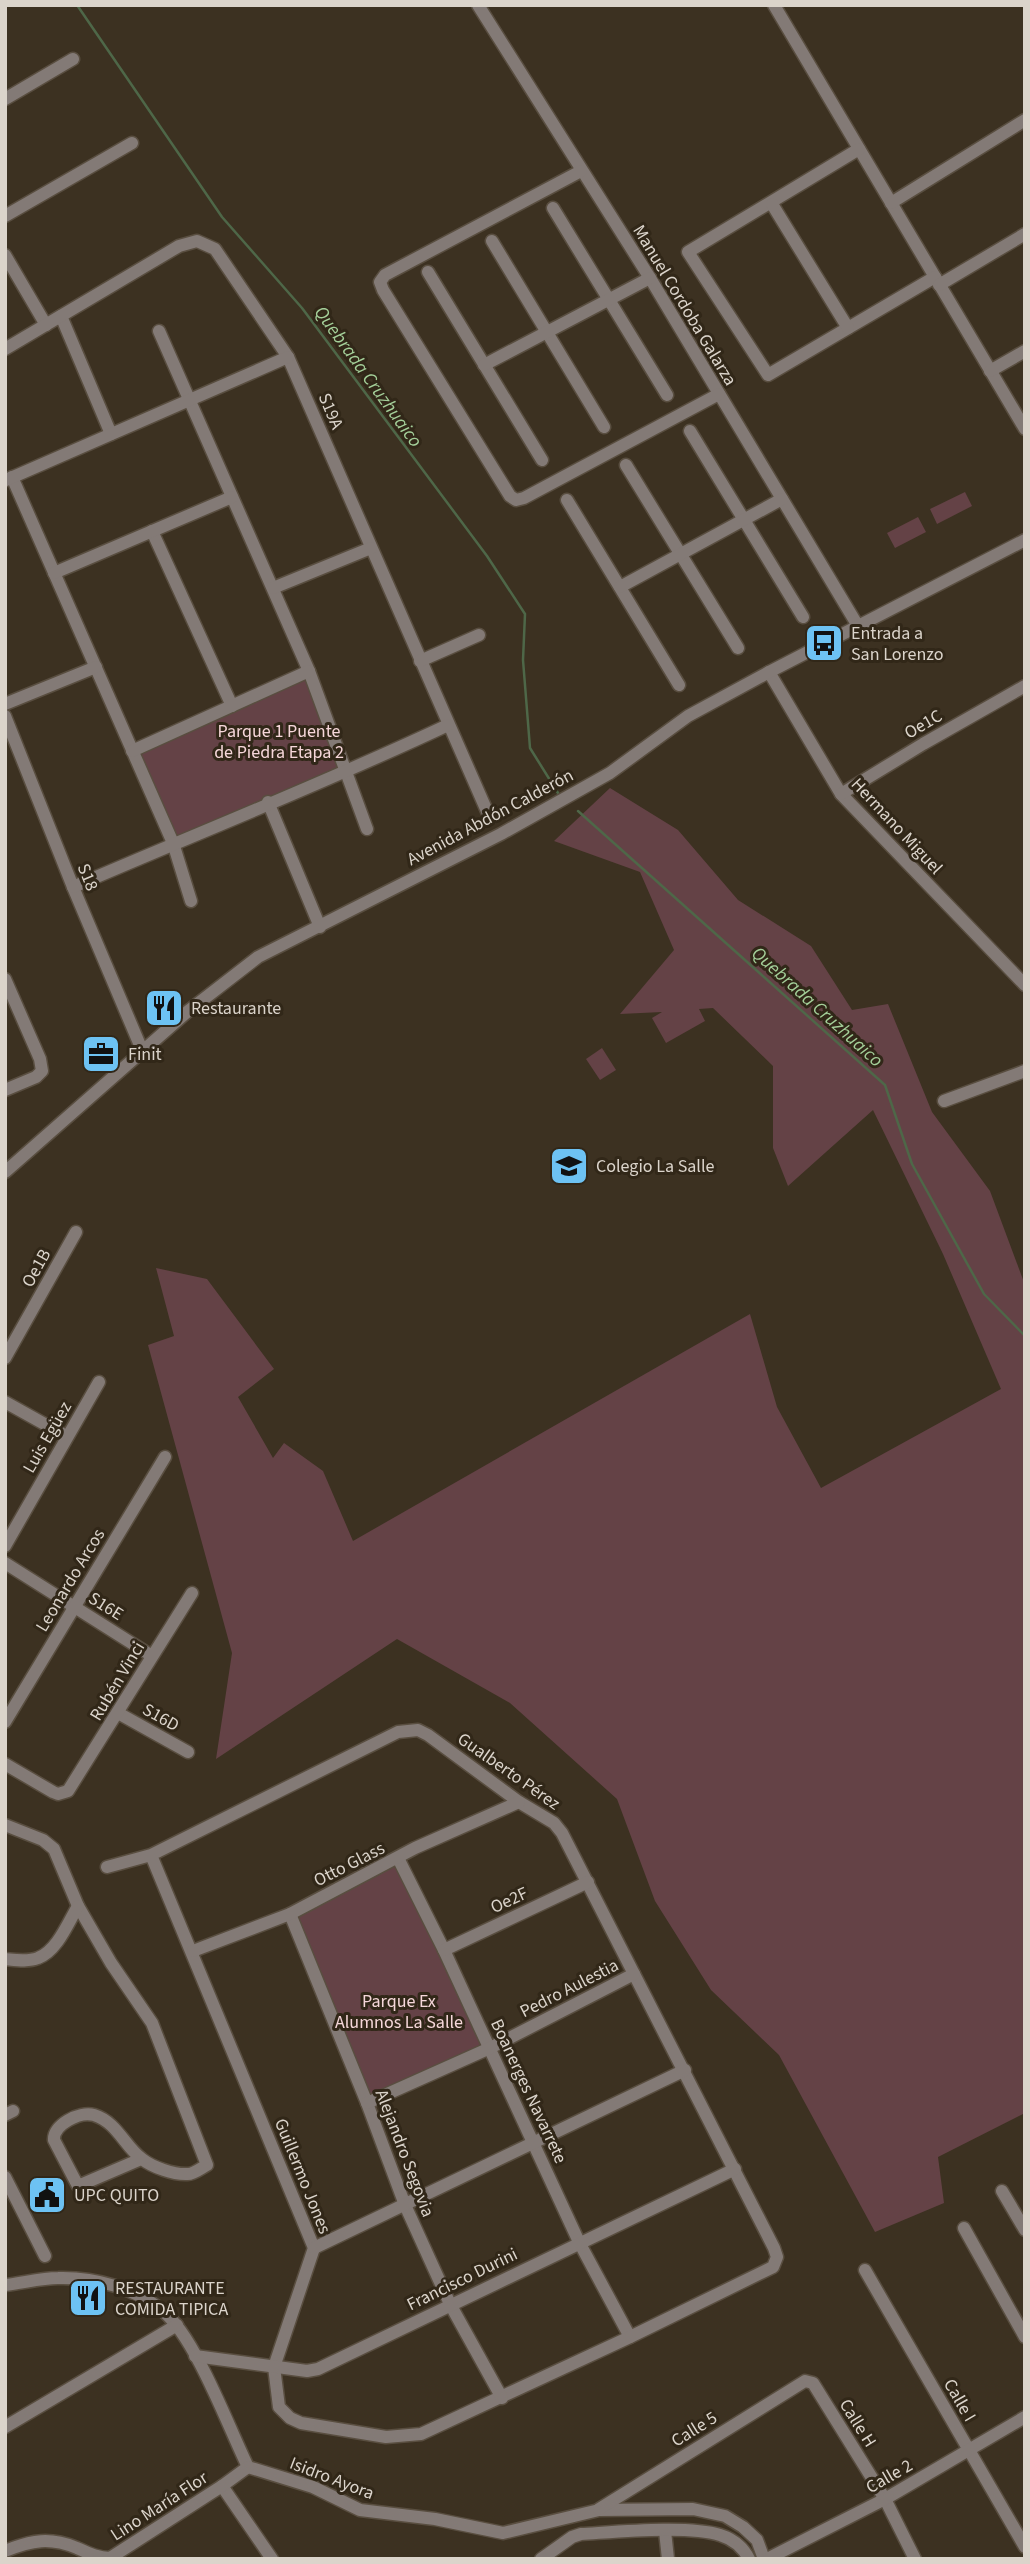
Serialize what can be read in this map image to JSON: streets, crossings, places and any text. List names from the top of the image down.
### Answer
{
  "streets": {
    "street": [
      "Manuel Cordoba Galarza",
      "S19A",
      "Oe1C",
      "Avenida Abdón Calderón",
      "Hermano Miguel",
      "S18",
      "Oe1B",
      "Luis Egüez",
      "Leonardo Arcos",
      "S16E",
      "Rubén Vinci",
      "S16D",
      "Gualberto Pérez",
      "Otto Glass",
      "Oe2F",
      "Pedro Aulestia",
      "Boanerges Navarrete",
      "Alejandro Segovia",
      "Guillermo Jones",
      "Francisco Durini",
      "Calle I",
      "Calle H",
      "Calle 5",
      "Calle 2",
      "Isidro Ayora",
      "Lino María Flor"
    ]
  },
  "crossings": [
    ["Manuel Cordoba Galarza", "Avenida Abdón Calderón"],
    ["Oe1C", "Hermano Miguel"],
    ["Avenida Abdón Calderón", "Hermano Miguel"],
    ["Avenida Abdón Calderón", "S18"],
    ["Leonardo Arcos", "S16E"],
    ["S16E", "Rubén Vinci"],
    ["Rubén Vinci", "S16D"],
    ["Gualberto Pérez", "Otto Glass"],
    ["Gualberto Pérez", "Oe2F"],
    ["Gualberto Pérez", "Pedro Aulestia"],
    ["Gualberto Pérez", "Guillermo Jones"],
    ["Gualberto Pérez", "Francisco Durini"],
    ["Otto Glass", "Boanerges Navarrete"],
    ["Otto Glass", "Alejandro Segovia"],
    ["Otto Glass", "Guillermo Jones"],
    ["Oe2F", "Boanerges Navarrete"],
    ["Pedro Aulestia", "Boanerges Navarrete"],
    ["Pedro Aulestia", "Alejandro Segovia"],
    ["Boanerges Navarrete", "Guillermo Jones"],
    ["Boanerges Navarrete", "Francisco Durini"],
    ["Alejandro Segovia", "Guillermo Jones"],
    ["Alejandro Segovia", "Francisco Durini"],
    ["Guillermo Jones", "Francisco Durini"],
    ["Calle I", "Calle 2"],
    ["Calle H", "Calle 5"],
    ["Calle H", "Calle 2"],
    ["Calle 5", "Isidro Ayora"],
    ["Calle 2", "Isidro Ayora"],
    ["Isidro Ayora", "Lino María Flor"]
  ],
  "water": ["Quebrada Cruzhuaico"],
  "parks": ["Parque 1 Puente de Piedra Etapa 2", "Parque Ex Alumnos La Salle"],
  "places": {
    "bus stop": ["Entrada a San Lorenzo"],
    "restaurant": ["Restaurante", "RESTAURANTE COMIDA TIPICA"],
    "office": ["Finit"],
    "school or university": ["Colegio La Salle"],
    "public building": ["UPC QUITO"]
  }
}
